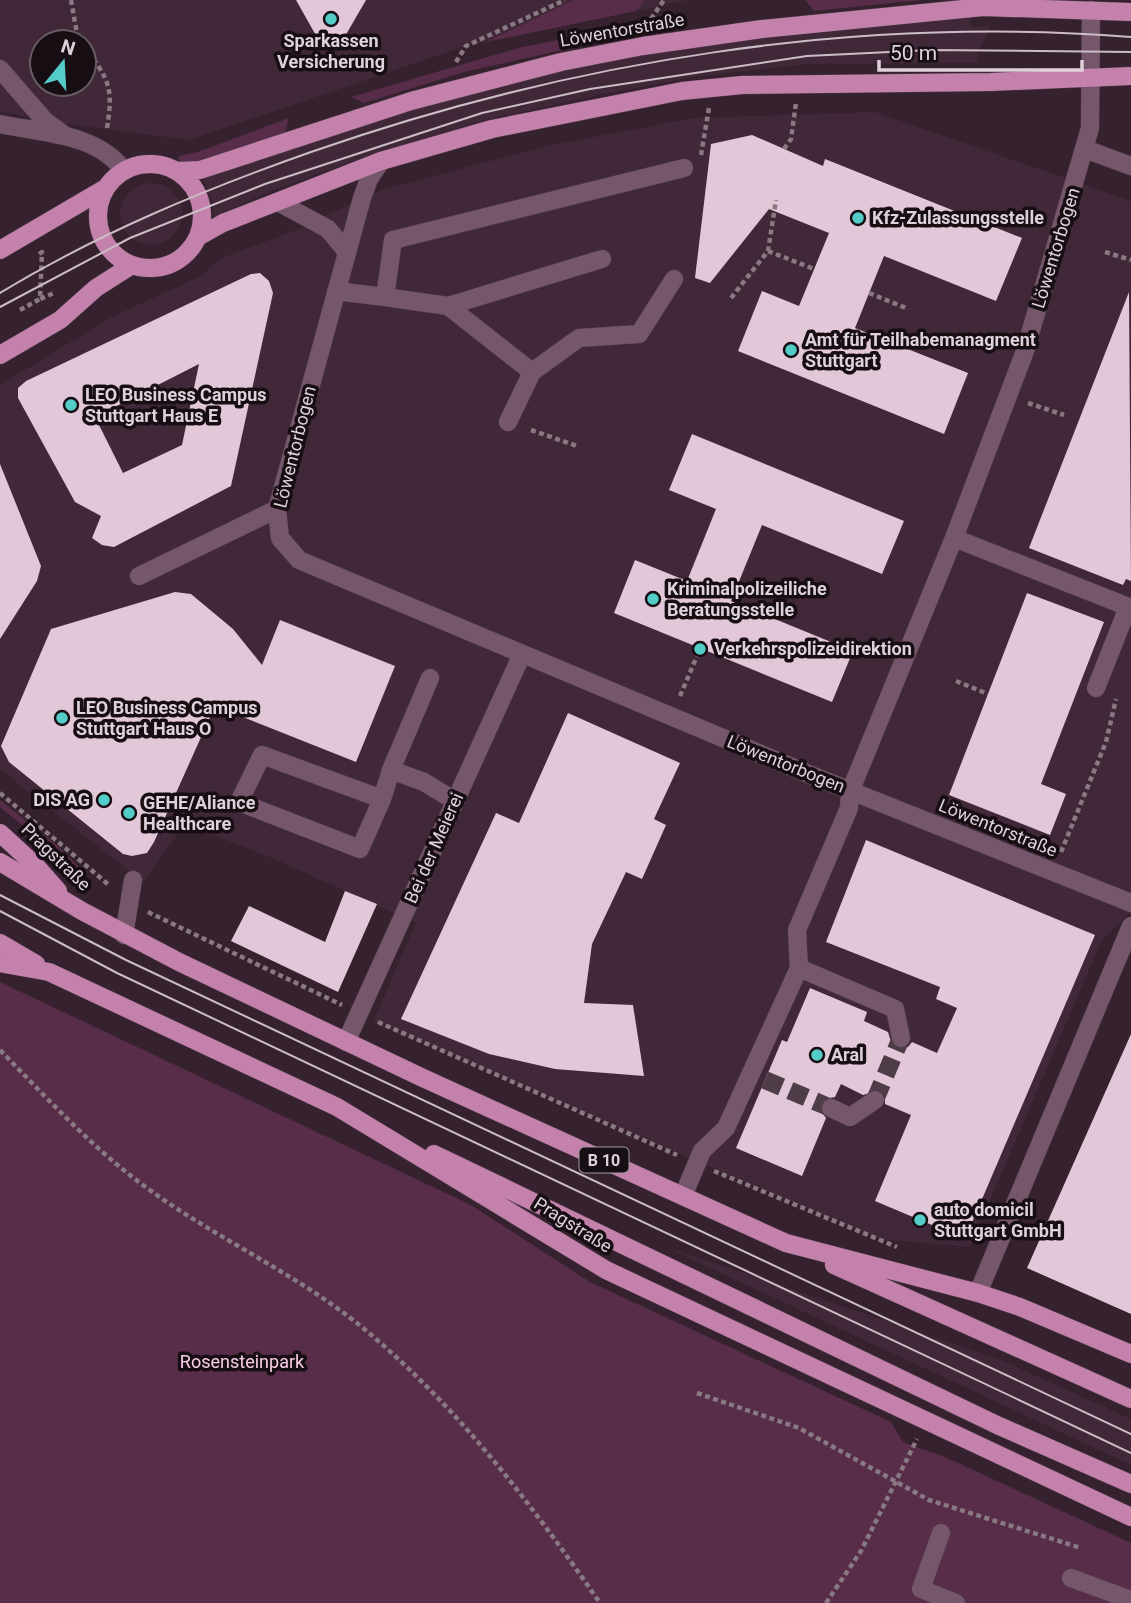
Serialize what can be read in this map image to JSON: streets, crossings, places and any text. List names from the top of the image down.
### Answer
{
  "streets": {
    "main road": ["Löwentorstraße", "Pragstraße", "B 10"],
    "street": ["Löwentorbogen", "Bei der Meierei"]
  },
  "crossings": [
    ["Löwentorstraße", "Löwentorbogen"],
    ["Löwentorbogen", "Bei der Meierei"],
    ["Bei der Meierei", "Pragstraße"],
    ["Pragstraße", "B 10"]
  ],
  "parks": ["Rosensteinpark"],
  "places": [
    "Sparkassen Versicherung",
    "Kfz-Zulassungsstelle",
    "Amt für Teilhabemanagment Stuttgart",
    "LEO Business Campus Stuttgart Haus E",
    "Kriminalpolizeiliche Beratungsstelle",
    "Verkehrspolizeidirektion",
    "LEO Business Campus Stuttgart Haus O",
    "DIS AG",
    "GEHE/Aliance Healthcare",
    "Aral",
    "auto domicil Stuttgart GmbH"
  ],
  "scale_bar": "50 m",
  "north": "top"
}
